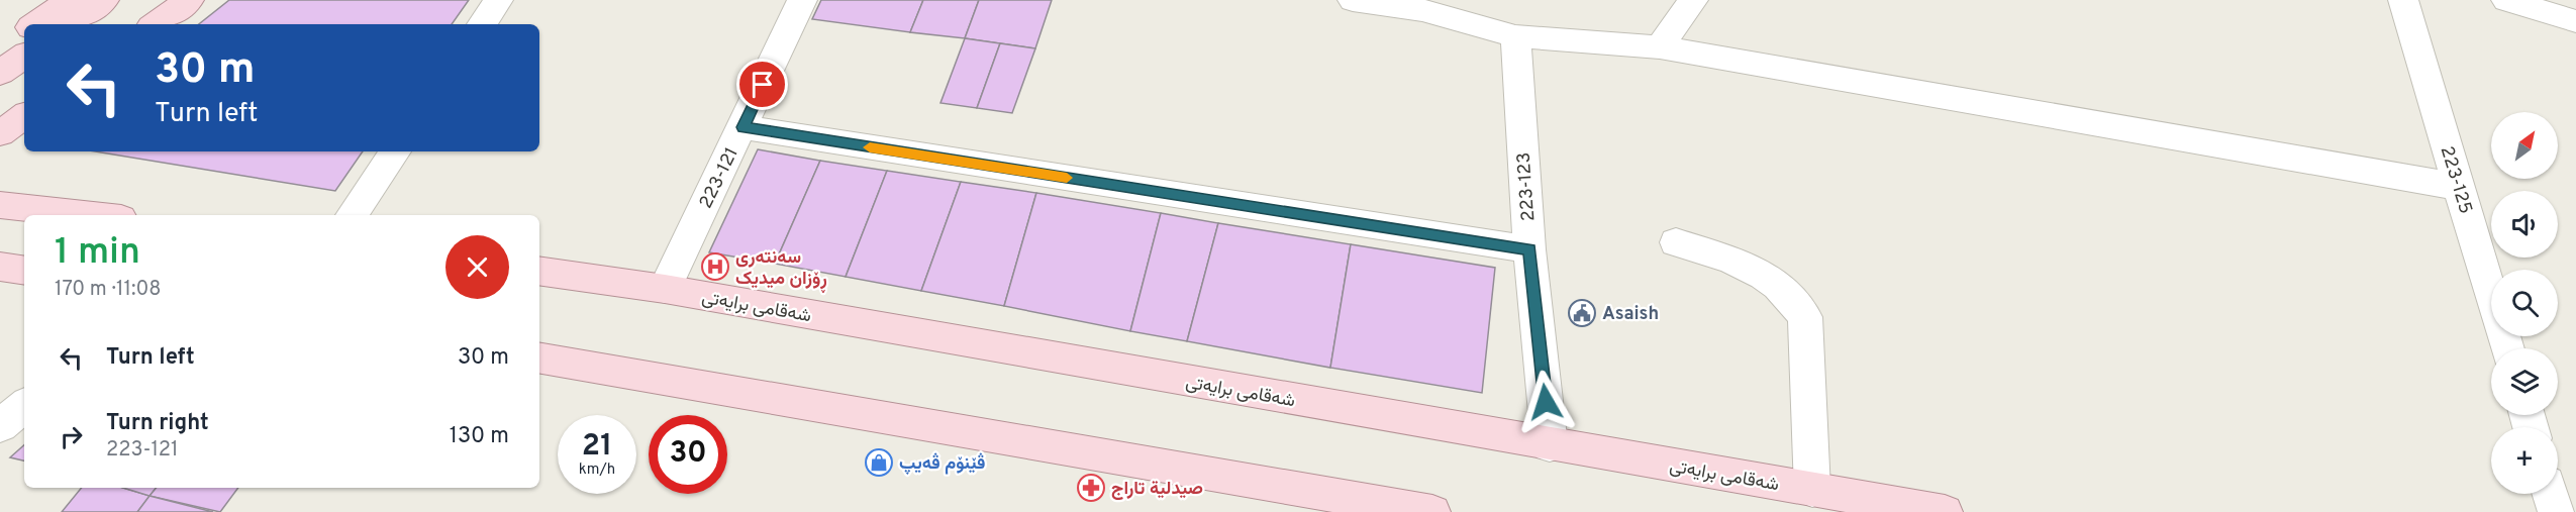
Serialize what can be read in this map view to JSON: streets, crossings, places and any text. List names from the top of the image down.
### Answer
{
  "streets": {
    "main road": ["شەقامی برایەتی"],
    "street": ["223-121", "223-125", "223-123"]
  },
  "crossings": [
    ["223-121", "شەقامی برایەتی"],
    ["223-123", "شەقامی برایەتی"]
  ],
  "places": {
    "hospital": ["سەنتەری ڕۆزان میدیک"],
    "public building": ["Asaish"],
    "shop": ["ڤێنۆم ڤەیپ"],
    "pharmacy": ["صيدلية تاراج"]
  },
  "north": "top right",
  "page": {
    "turn": ["30 m", "Turn left"],
    "map_buttons": "+",
    "heading": ["1 min", "170 m · 11:08"],
    "list": [
      {
        "name": "Turn left",
        "value": "30 m"
      },
      {
        "name": "Turn right",
        "note": "223-121",
        "value": "130 m"
      }
    ],
    "speed": "21 km/h",
    "limit": "30"
  }
}
